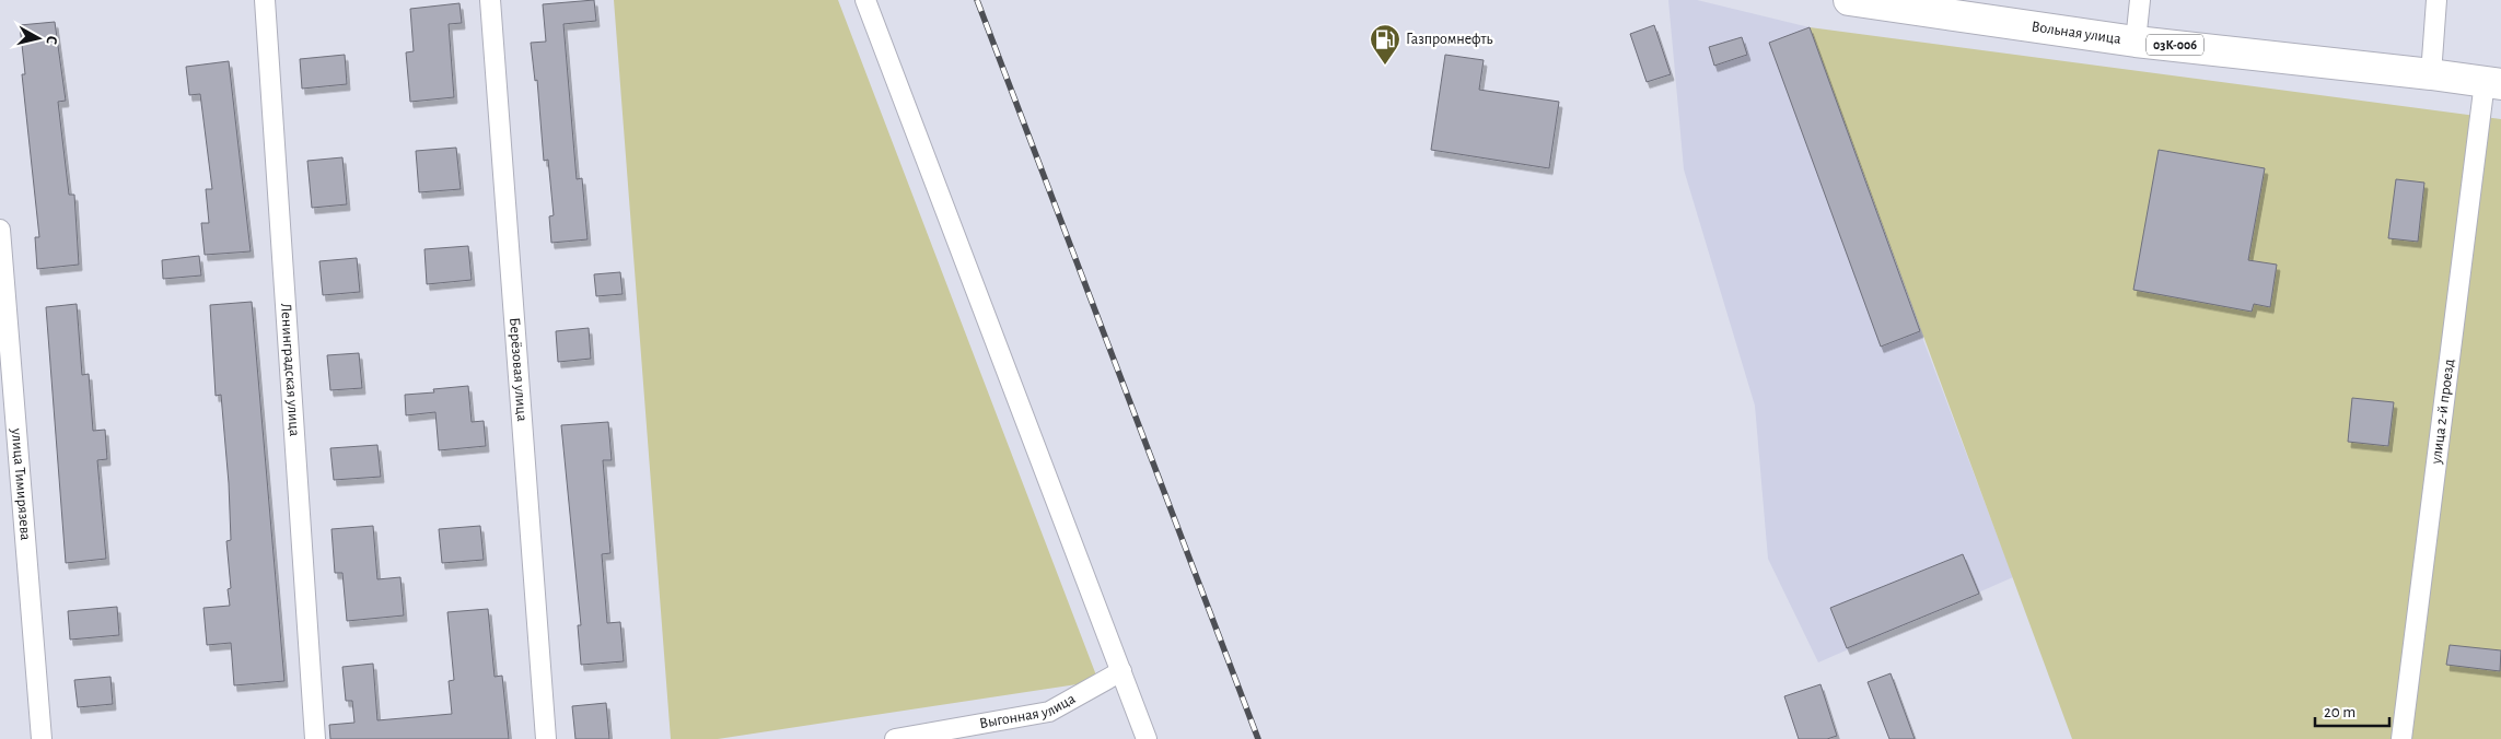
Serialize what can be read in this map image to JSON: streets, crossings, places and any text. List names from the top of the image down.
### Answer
{
  "streets": {
    "main road": ["Вольная улица", "03К-006"],
    "street": [
      "Ленинградская улица",
      "Берёзовая улица",
      "улица 2-й проезд",
      "улица Тимирязева",
      "Выгонная улица"
    ]
  },
  "crossings": [
    ["Вольная улица", "улица 2-й проезд"]
  ],
  "places": {
    "fuel station": ["Газпромнефть"]
  },
  "scale_bar": "20 m",
  "north": "right"
}
